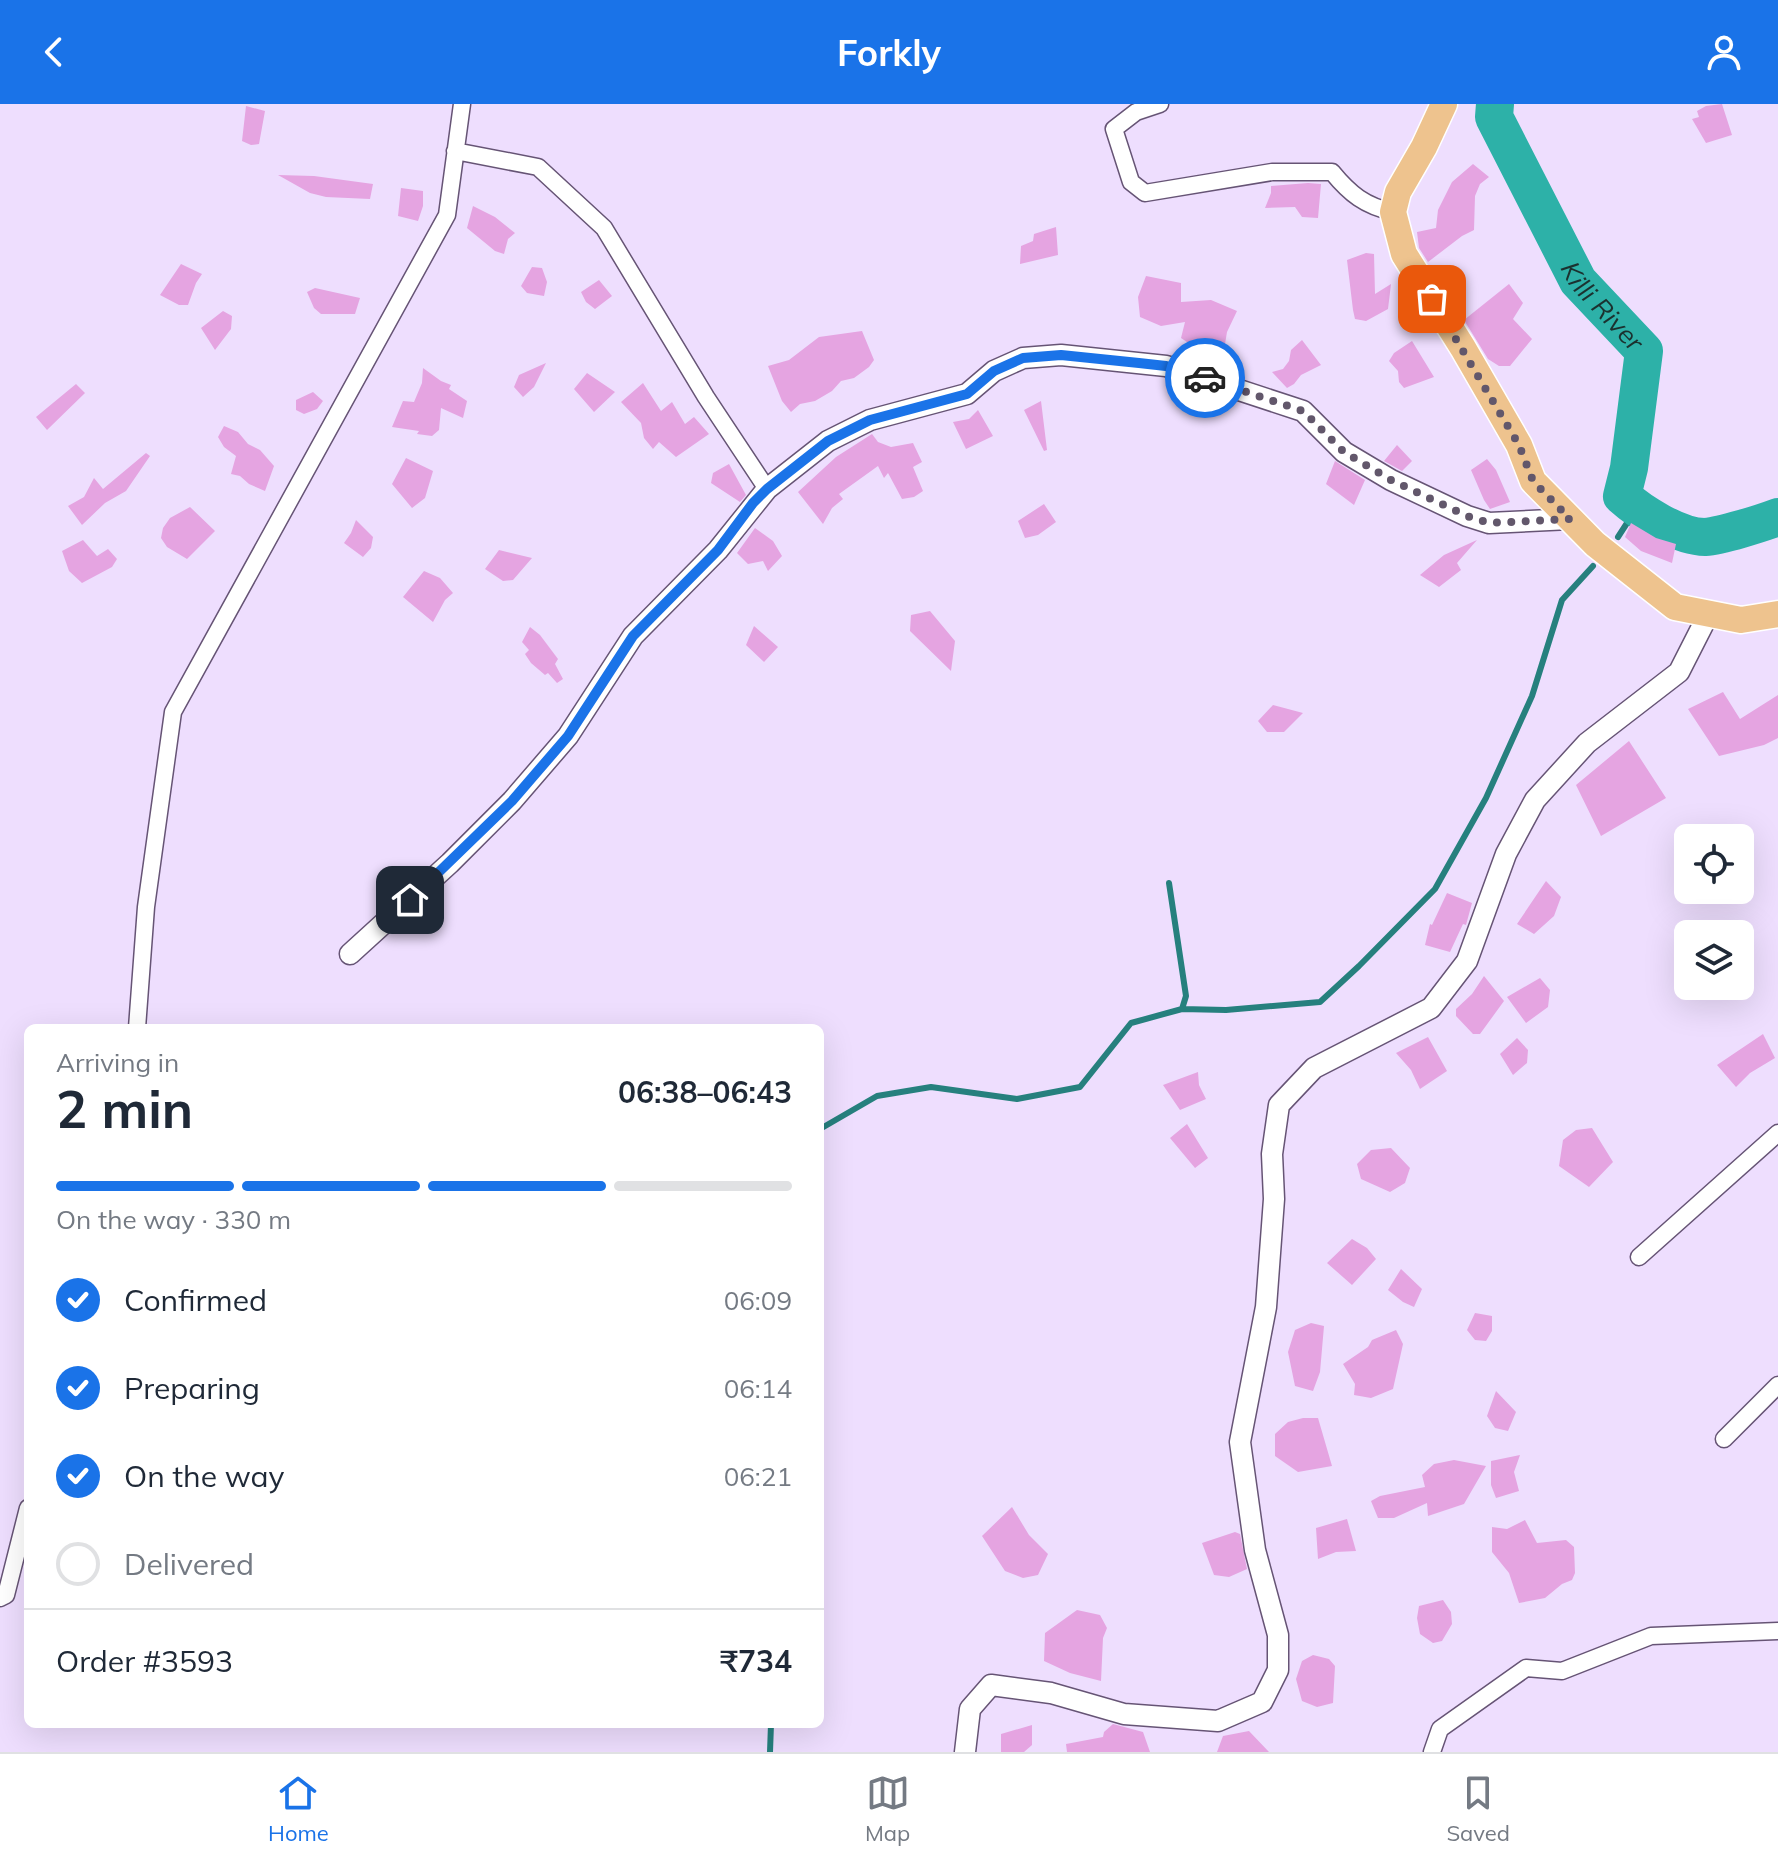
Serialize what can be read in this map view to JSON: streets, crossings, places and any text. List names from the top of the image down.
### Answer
{
  "water": ["Killi River"],
  "page": {
    "header": "Forkly",
    "heading": ["2 min", "Arriving in", "06:38–06:43"],
    "panel": ["Order #3593", "₹734"],
    "bar": "On the way · 330 m",
    "list": [
      ["Confirmed", "06:09"],
      ["Preparing", "06:14"],
      ["On the way", "06:21"],
      "Delivered"
    ],
    "tabs": ["Home", "Map", "Saved"]
  }
}
